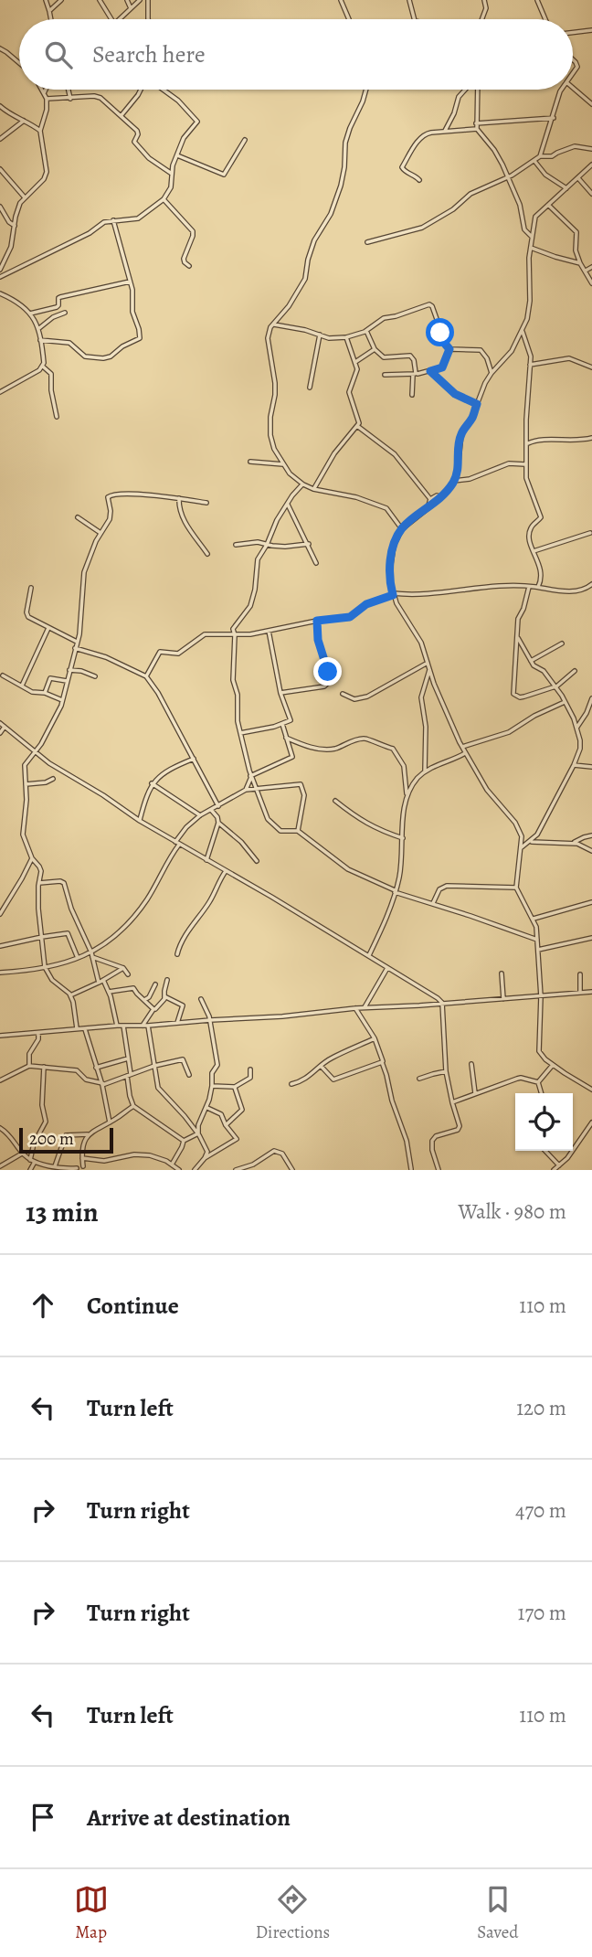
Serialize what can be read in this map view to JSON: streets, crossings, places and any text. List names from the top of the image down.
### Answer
{
  "scale_bar": "200 m",
  "page": {
    "search": "Search here",
    "scale": "200 m",
    "heading": ["13 min", "Walk · 980 m"],
    "list": [
      ["Continue", "110 m"],
      ["Turn left", "120 m"],
      ["Turn right", "470 m"],
      ["Turn right", "170 m"],
      ["Turn left", "110 m"],
      "Arrive at destination"
    ],
    "nav": ["Map", "Directions", "Saved"]
  }
}
